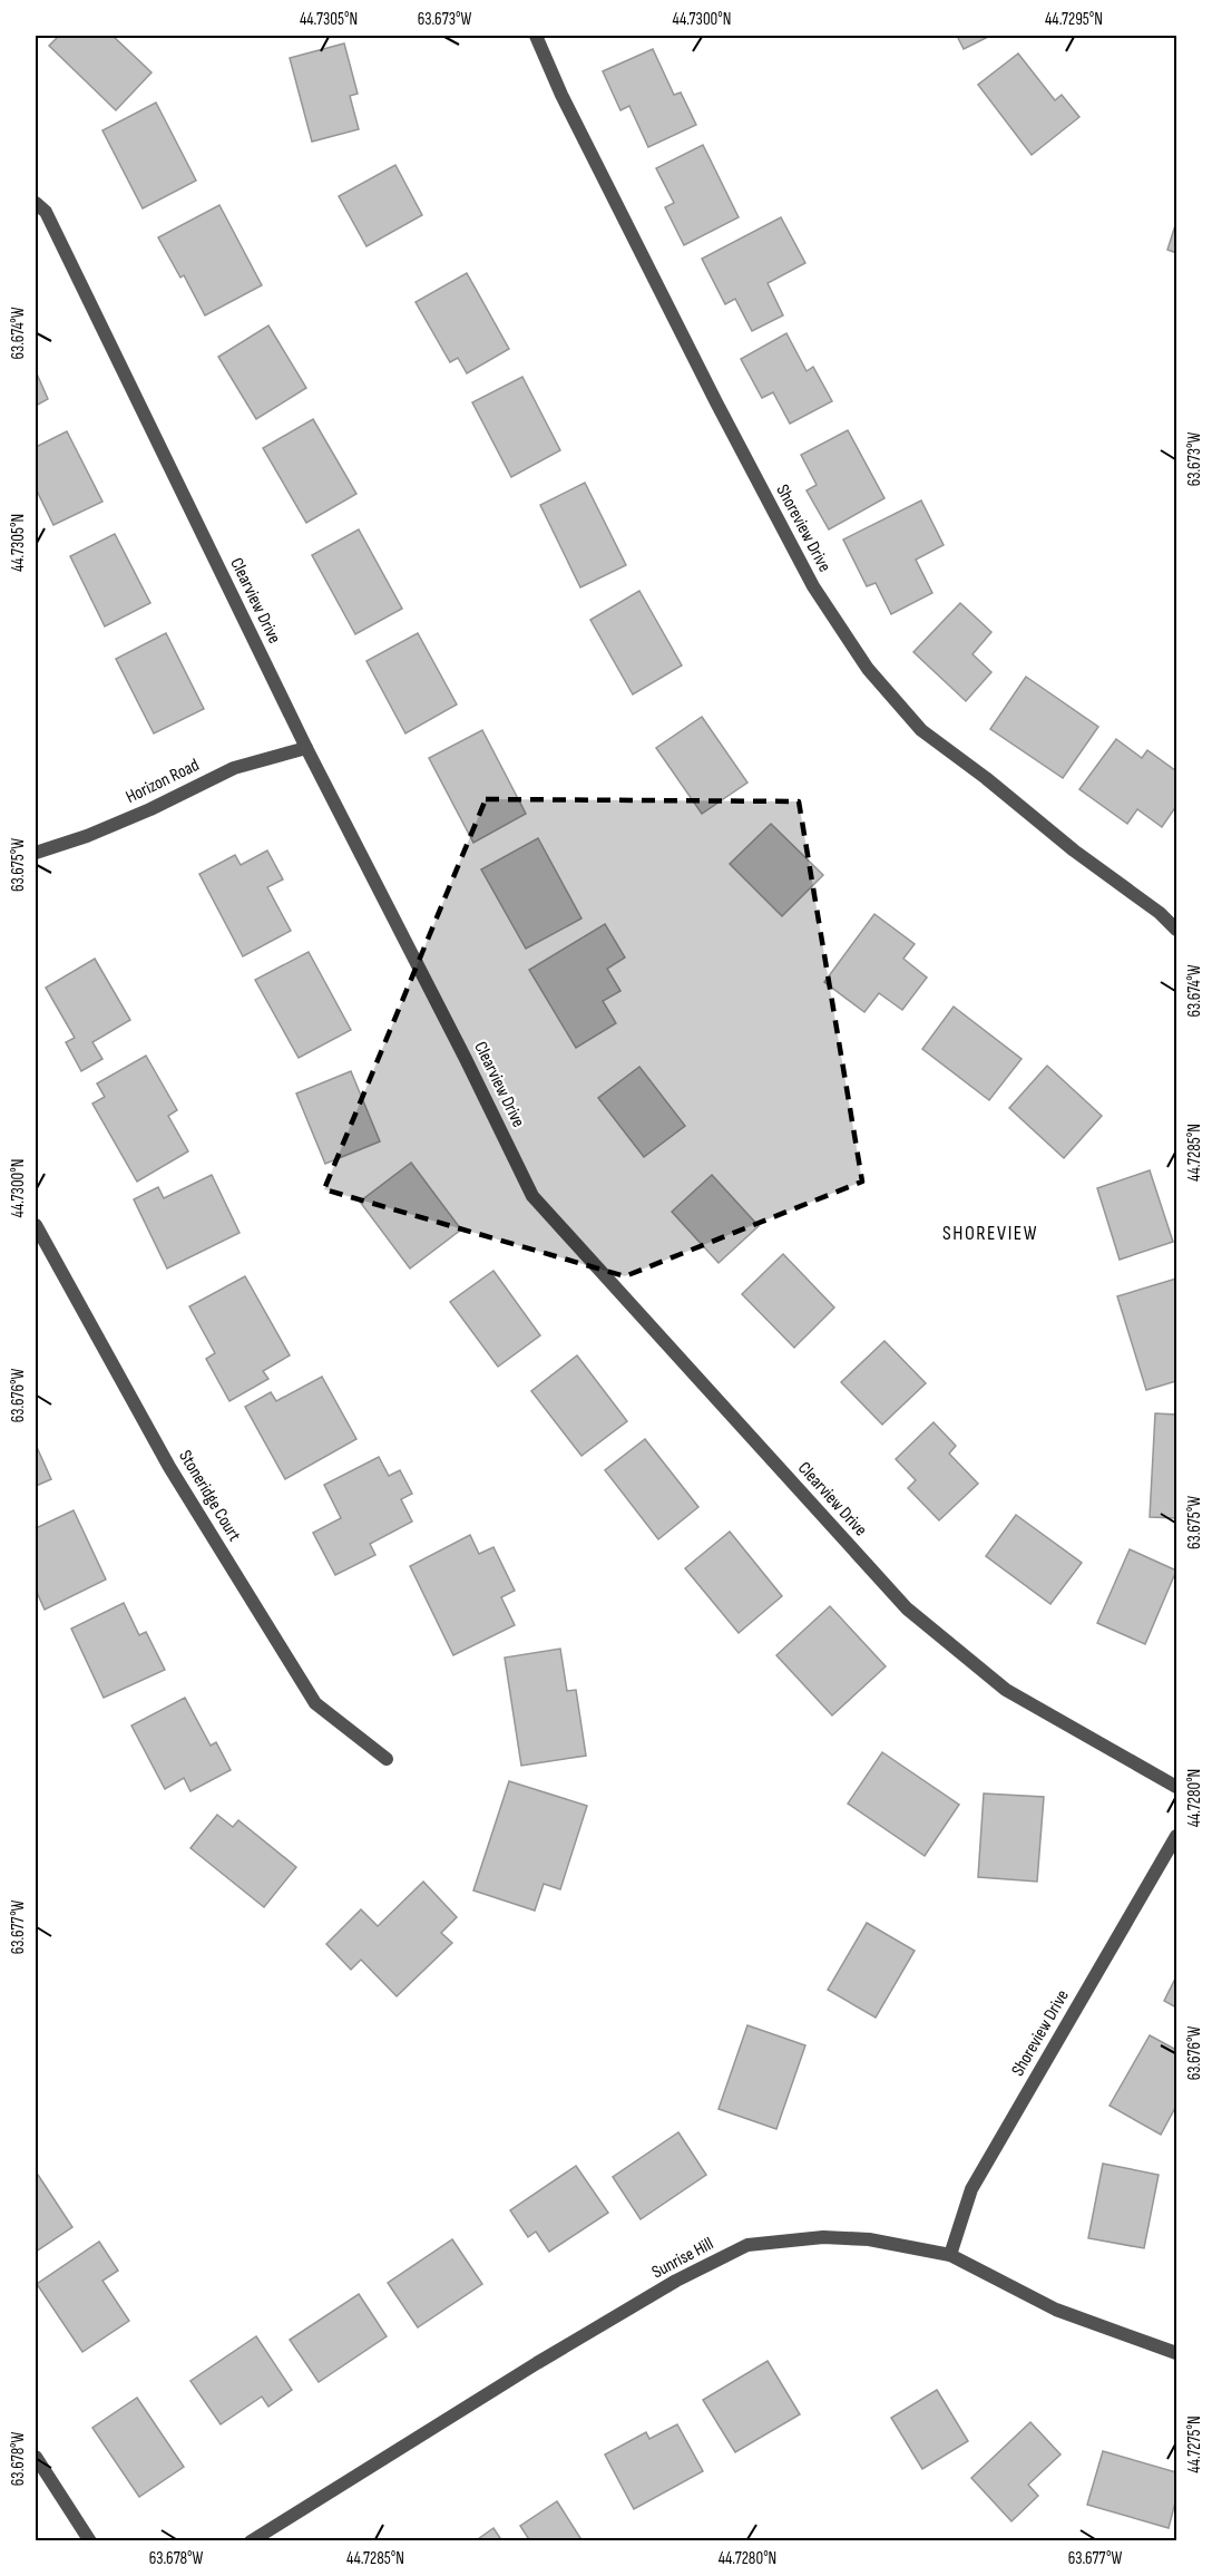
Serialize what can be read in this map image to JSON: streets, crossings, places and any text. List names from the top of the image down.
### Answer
{
  "streets": {
    "street": [
      "Shoreview Drive",
      "Clearview Drive",
      "Horizon Road",
      "Stoneridge Court",
      "Sunrise Hill"
    ]
  },
  "crossings": [
    ["Shoreview Drive", "Sunrise Hill"],
    ["Clearview Drive", "Horizon Road"]
  ],
  "districts": ["SHOREVIEW"],
  "coordinates": [
    "44.7305°N",
    "63.673°W",
    "44.7300°N",
    "44.7295°N",
    "63.674°W",
    "63.675°W",
    "44.7285°N",
    "63.676°W",
    "44.7280°N",
    "63.677°W",
    "44.7275°N",
    "63.678°W"
  ]
}
